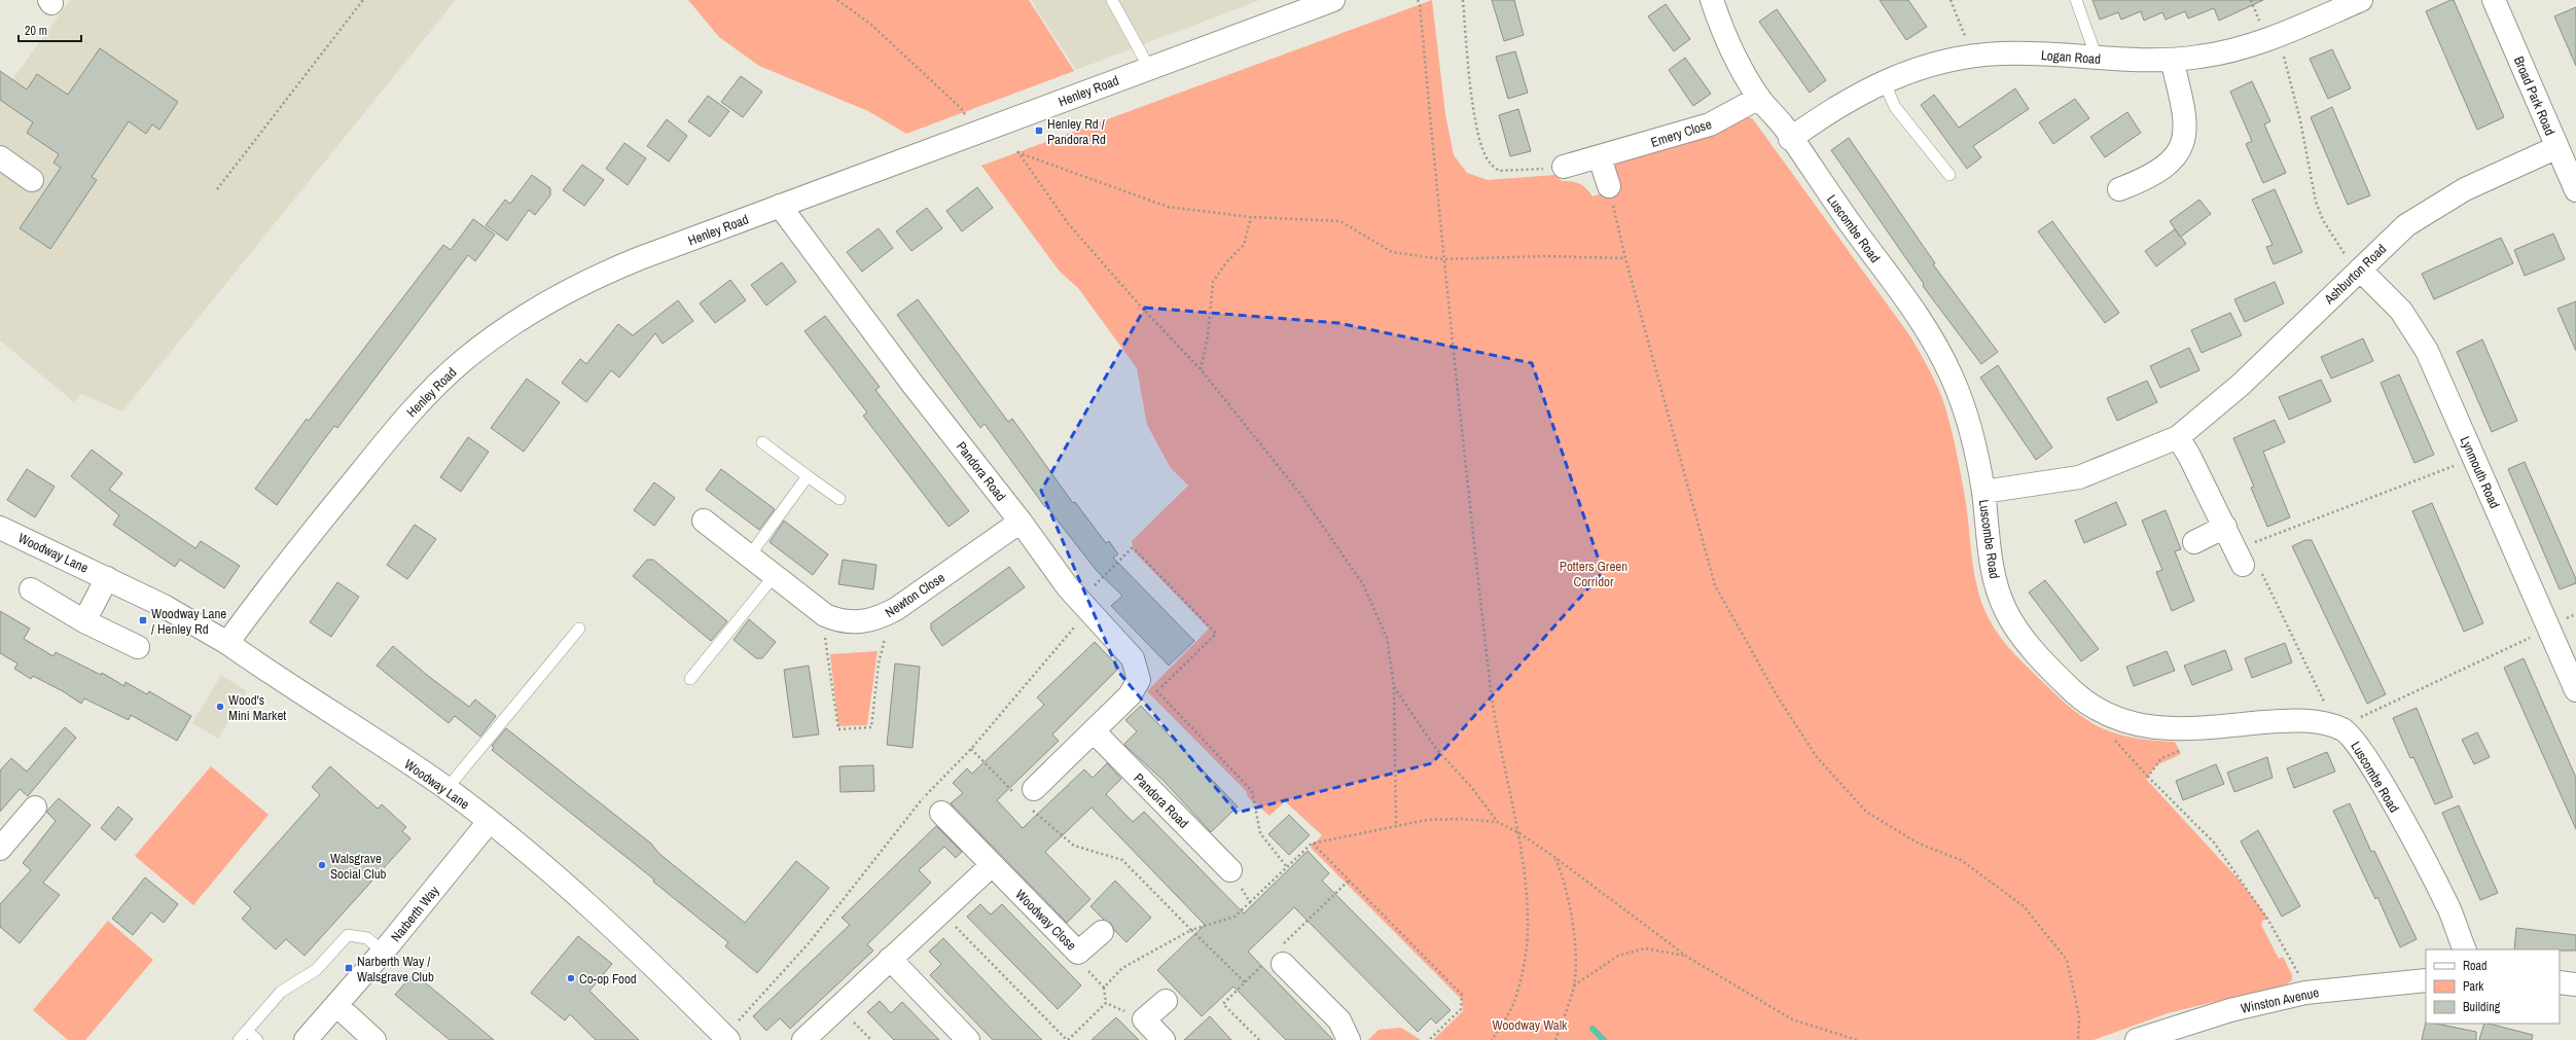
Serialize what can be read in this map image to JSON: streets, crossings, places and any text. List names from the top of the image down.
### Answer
{
  "streets": {
    "street": [
      "Logan Road",
      "Henley Road",
      "Broad Park Road",
      "Emery Close",
      "Luscombe Road",
      "Ashburton Road",
      "Pandora Road",
      "Lynmouth Road",
      "Woodway Lane",
      "Newton Close",
      "Narberth Way",
      "Woodway Close",
      "Winston Avenue"
    ]
  },
  "crossings": [
    ["Logan Road", "Luscombe Road"],
    ["Henley Road", "Pandora Road"],
    ["Henley Road", "Woodway Lane"],
    ["Broad Park Road", "Ashburton Road"],
    ["Emery Close", "Luscombe Road"],
    ["Luscombe Road", "Ashburton Road"],
    ["Ashburton Road", "Lynmouth Road"],
    ["Pandora Road", "Newton Close"],
    ["Woodway Lane", "Narberth Way"]
  ],
  "parks": ["Potters Green Corridor", "Woodway Walk"],
  "places": {
    "transit": ["Henley Rd / Pandora Rd", "Woodway Lane / Henley Rd", "Narberth Way / Walsgrave Club"],
    "other": ["Wood's Mini Market", "Walsgrave Social Club", "Co-op Food"]
  },
  "legend": ["Road", "Park", "Building"],
  "scale_bar": "20 m"
}
